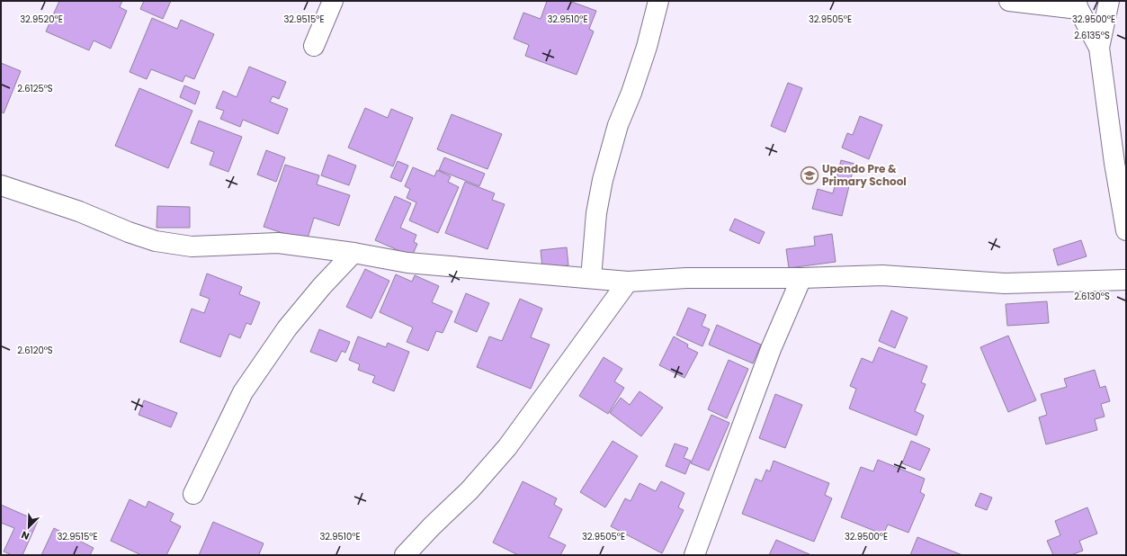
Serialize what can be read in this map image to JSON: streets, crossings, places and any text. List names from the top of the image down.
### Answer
{
  "places": {
    "school or university": ["Upendo Pre & Primary School"]
  },
  "north": "bottom left",
  "coordinates": [
    "32.9515°E",
    "32.9510°E",
    "32.9505°E",
    "32.9500°E",
    "32.9520°E",
    "2.6135°S",
    "2.6125°S",
    "2.6130°S",
    "2.6120°S"
  ]
}
